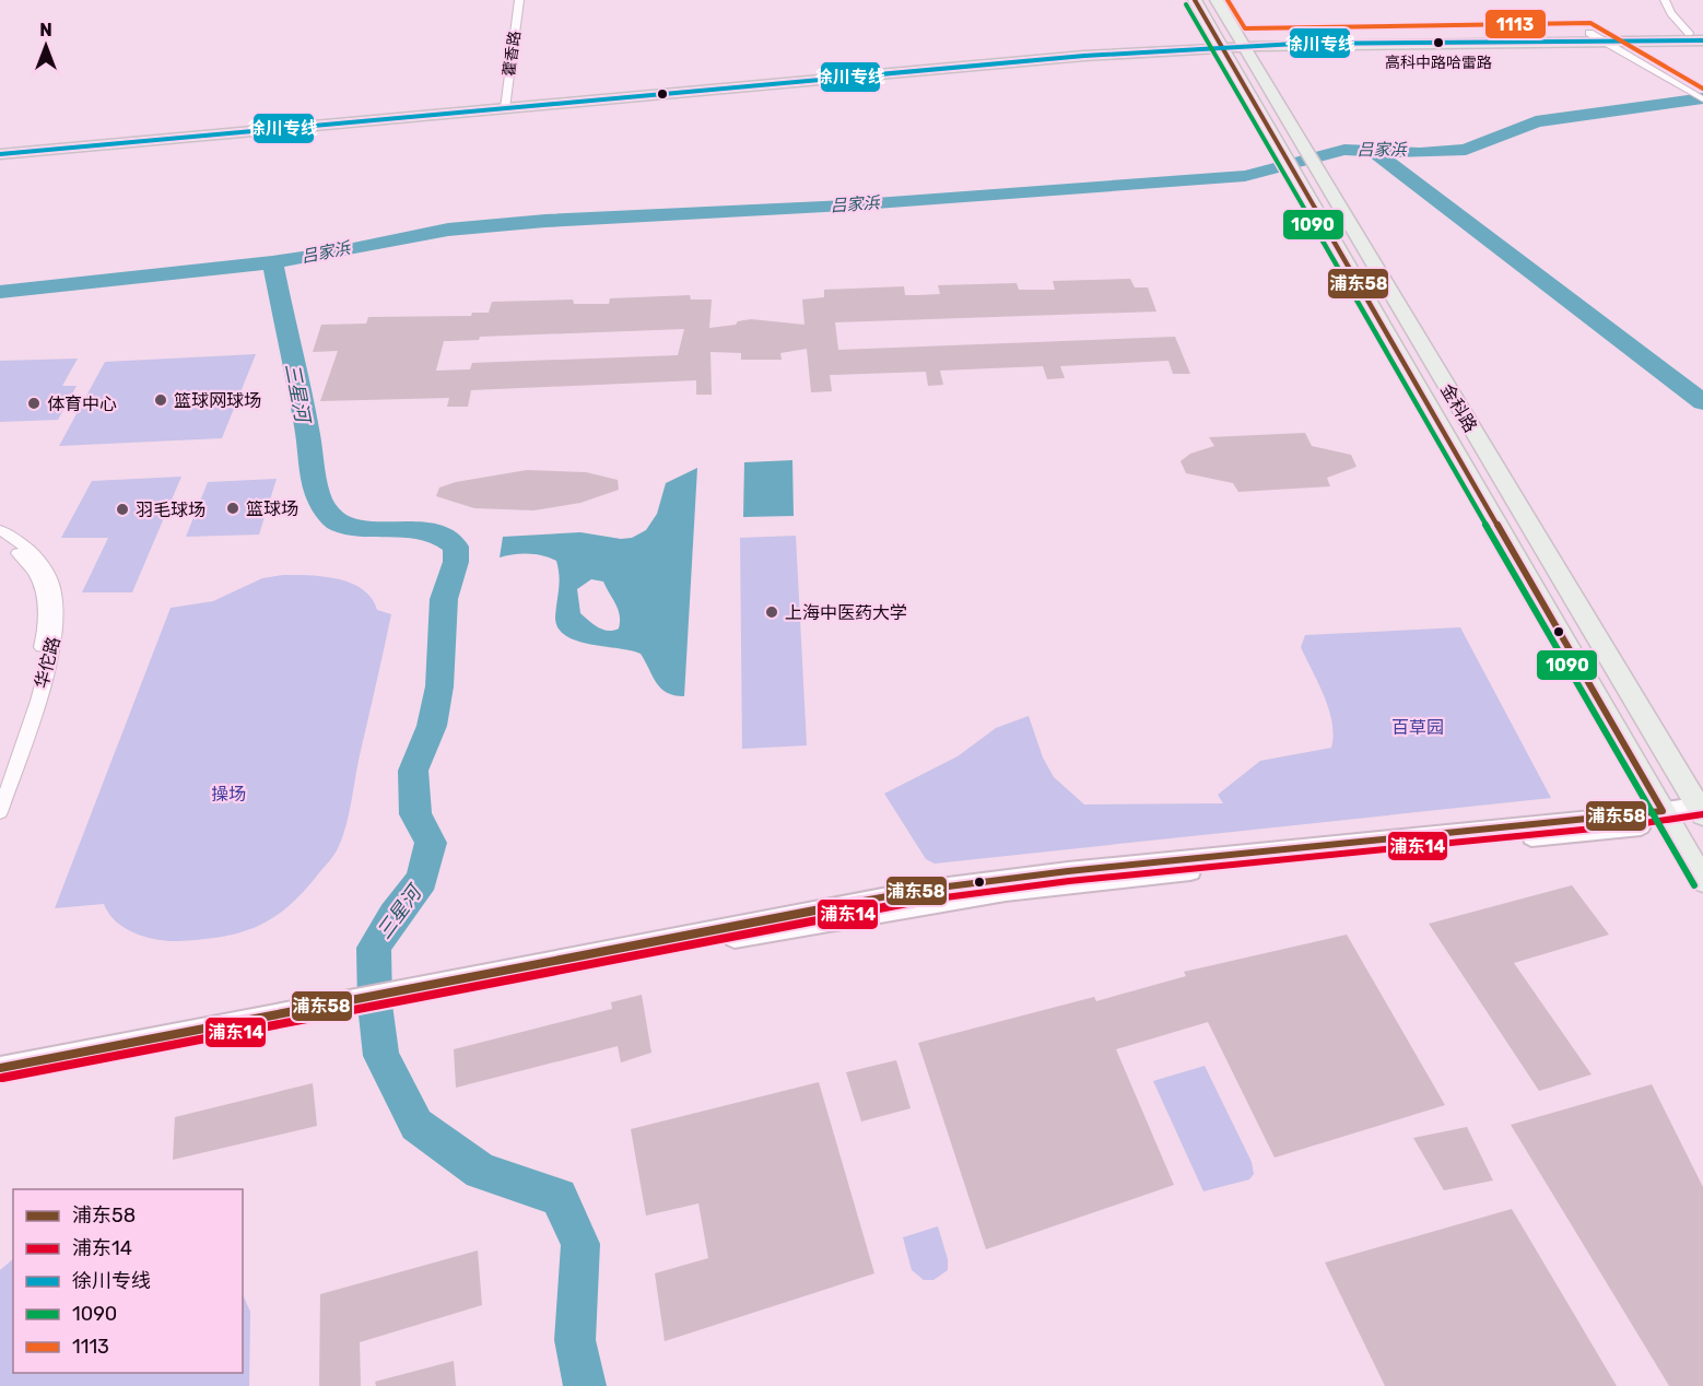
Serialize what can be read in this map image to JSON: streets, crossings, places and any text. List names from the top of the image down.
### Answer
{
  "streets": {
    "main road": ["金科路"],
    "street": ["藿香路", "华佗路"]
  },
  "water": ["吕家浜", "三星河"],
  "parks": ["百草园", "操场"],
  "places": [
    "高科中路哈雷路",
    "篮球网球场",
    "体育中心",
    "篮球场",
    "羽毛球场",
    "上海中医药大学"
  ],
  "lines": [
    "transit line 浦东58",
    "transit line 1113",
    "transit line 1090",
    "transit line 徐川专线",
    "transit line 浦东14"
  ],
  "legend": [
    "浦东58",
    "浦东14",
    "徐川专线",
    "1090",
    "1113"
  ],
  "north": "top"
}
